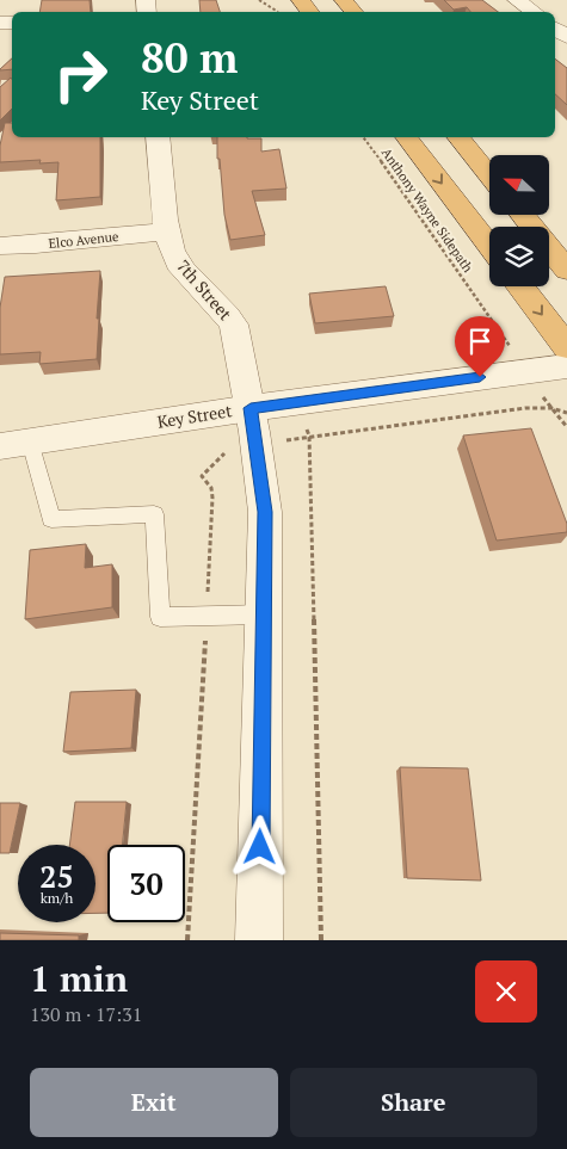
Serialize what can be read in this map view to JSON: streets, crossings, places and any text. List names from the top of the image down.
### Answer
{
  "streets": {
    "street": ["Elco Avenue", "7th Street", "Key Street"],
    "path": ["Anthony Wayne Sidepath"]
  },
  "crossings": [
    ["Elco Avenue", "7th Street"],
    ["7th Street", "Key Street"]
  ],
  "north": "left",
  "page": {
    "turn": ["80 m", "Key Street"],
    "speed": "25 km/h",
    "limit": "30",
    "heading": ["1 min", "130 m · 17:31"],
    "buttons": ["Exit", "Share"]
  }
}
